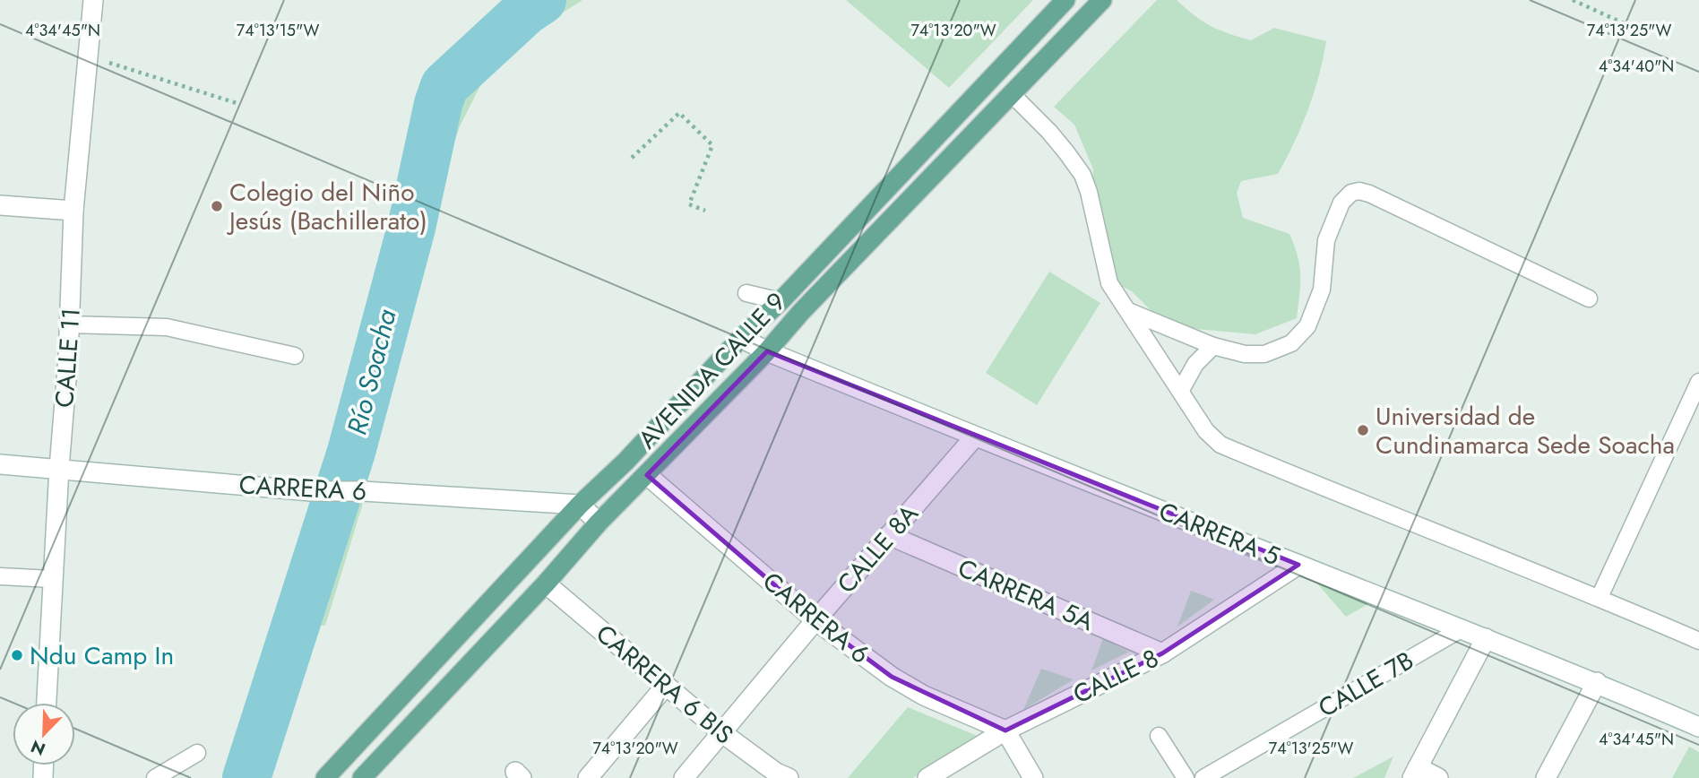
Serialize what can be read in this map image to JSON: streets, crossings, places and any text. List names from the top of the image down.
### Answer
{
  "streets": {
    "main road": ["AVENIDA CALLE 9"],
    "street": [
      "CALLE 11",
      "CARRERA 6",
      "CARRERA 5",
      "CALLE 8A",
      "CARRERA 5A",
      "CALLE 8",
      "CARRERA 6 BIS"
    ],
    "lane": ["CALLE 7B"]
  },
  "crossings": [
    ["CALLE 11", "CARRERA 6"],
    ["AVENIDA CALLE 9", "CARRERA 6"],
    ["AVENIDA CALLE 9", "CARRERA 5"],
    ["AVENIDA CALLE 9", "CARRERA 6 BIS"],
    ["CARRERA 6", "CALLE 8A"],
    ["CARRERA 6", "CALLE 8"],
    ["CARRERA 5", "CALLE 8A"],
    ["CARRERA 5", "CALLE 8"],
    ["CARRERA 5", "CALLE 7B"],
    ["CALLE 8A", "CARRERA 5A"],
    ["CALLE 8A", "CARRERA 6 BIS"],
    ["CARRERA 5A", "CALLE 8"]
  ],
  "water": ["Río Soacha"],
  "places": ["Colegio del Niño Jesús (Bachillerato)", "Universidad de Cundinamarca Sede Soacha", "Ndu Camp In"],
  "north": "bottom left",
  "coordinates": [
    "4°34'45\"N",
    "74°13'15\"W",
    "74°13'20\"W",
    "74°13'25\"W",
    "4°34'40\"N"
  ]
}
